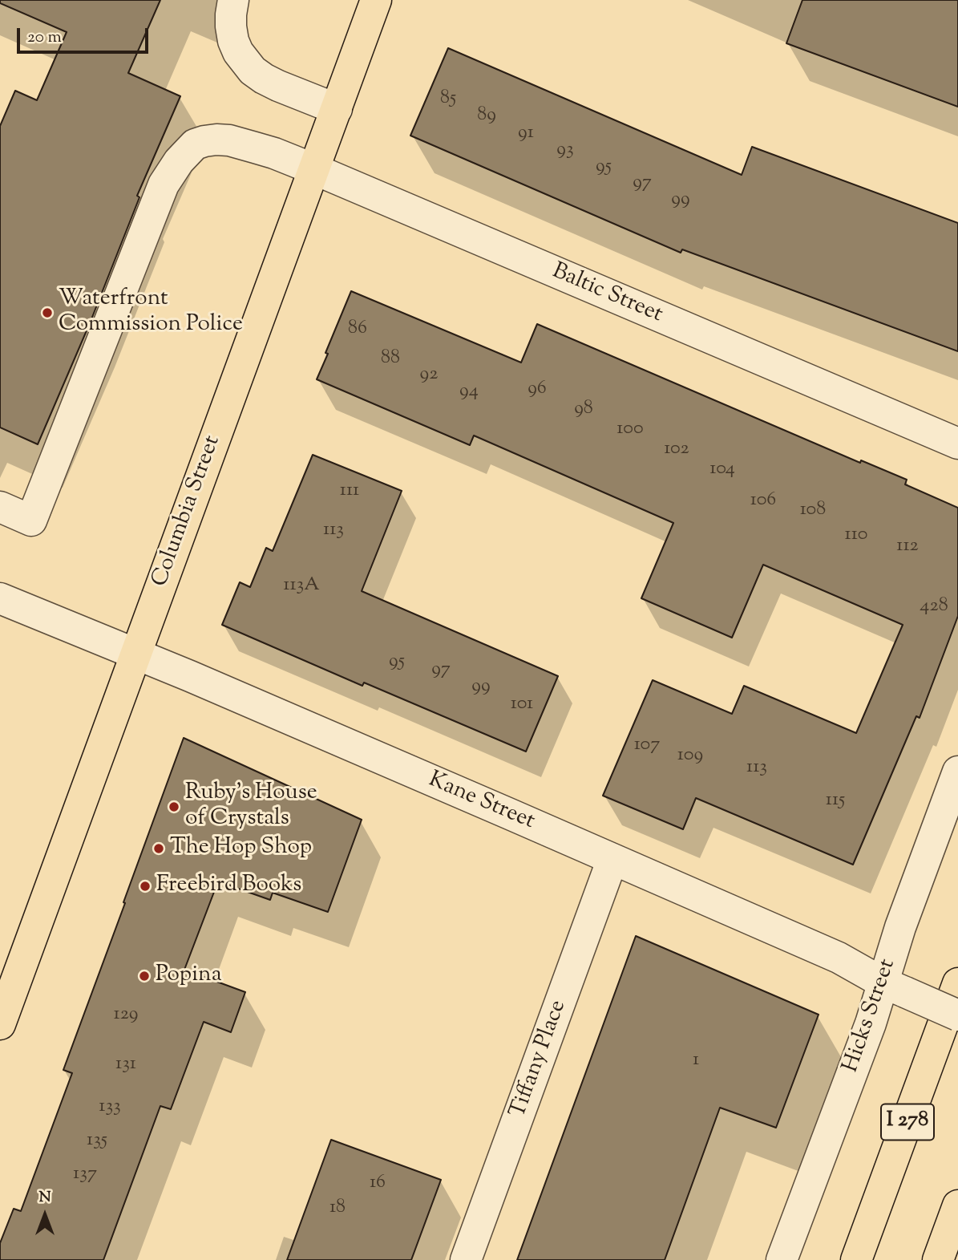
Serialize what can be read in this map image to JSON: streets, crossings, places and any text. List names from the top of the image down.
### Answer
{
  "streets": {
    "main road": ["Columbia Street", "I 278"],
    "street": [
      "Baltic Street",
      "Kane Street",
      "Hicks Street",
      "Tiffany Place"
    ]
  },
  "crossings": [
    ["Baltic Street", "Columbia Street"],
    ["Columbia Street", "Kane Street"],
    ["Kane Street", "Hicks Street"],
    ["Kane Street", "Tiffany Place"]
  ],
  "places": [
    "Waterfront Commission Police",
    "Ruby's House of Crystals",
    "The Hop Shop",
    "Freebird Books",
    "Popina"
  ],
  "house_numbers": [
    "85",
    "89",
    "91",
    "93",
    "95",
    "97",
    "99",
    "86",
    "88",
    "92",
    "96",
    "94",
    "98",
    "100",
    "102",
    "104",
    "111",
    "106",
    "108",
    "113",
    "110",
    "112",
    "113A",
    "428",
    "95",
    "97",
    "99",
    "101",
    "107",
    "109",
    "113",
    "115",
    "129",
    "1",
    "131",
    "133",
    "135",
    "137",
    "16",
    "18"
  ],
  "scale_bar": "20 m",
  "north": "top"
}
